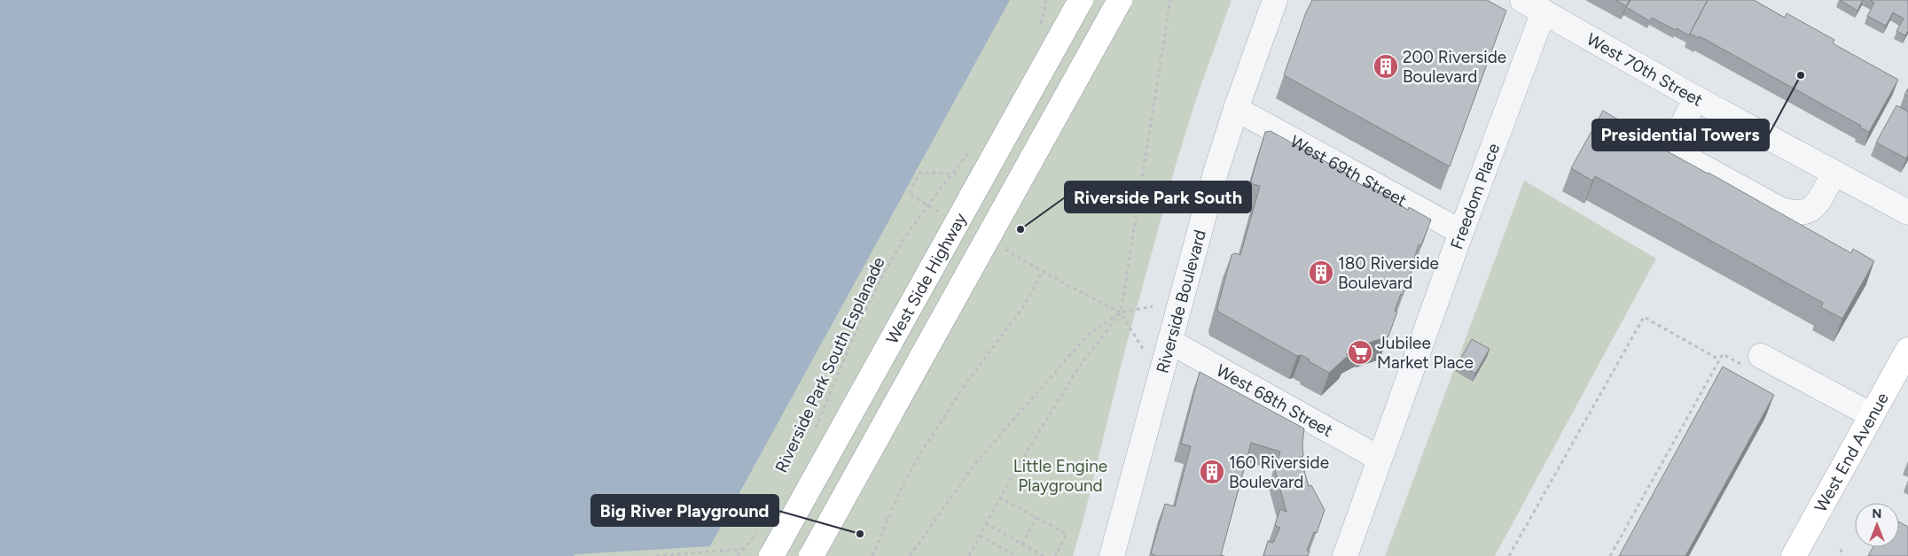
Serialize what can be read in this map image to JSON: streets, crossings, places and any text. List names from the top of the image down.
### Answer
{
  "streets": {
    "main road": ["West Side Highway", "West End Avenue"],
    "street": [
      "West 70th Street",
      "West 69th Street",
      "Freedom Place",
      "Riverside Boulevard",
      "West 68th Street"
    ],
    "path": ["Riverside Park South Esplanade"]
  },
  "crossings": [
    ["West 70th Street", "Freedom Place"],
    ["West 69th Street", "Freedom Place"],
    ["West 69th Street", "Riverside Boulevard"],
    ["Freedom Place", "West 68th Street"],
    ["Riverside Boulevard", "West 68th Street"]
  ],
  "parks": ["Little Engine Playground"],
  "places": {
    "building": ["200 Riverside Boulevard", "180 Riverside Boulevard", "160 Riverside Boulevard"],
    "other": ["Presidential Towers", "Riverside Park South", "Big River Playground"],
    "supermarket": ["Jubilee Market Place"]
  },
  "north": "top"
}
